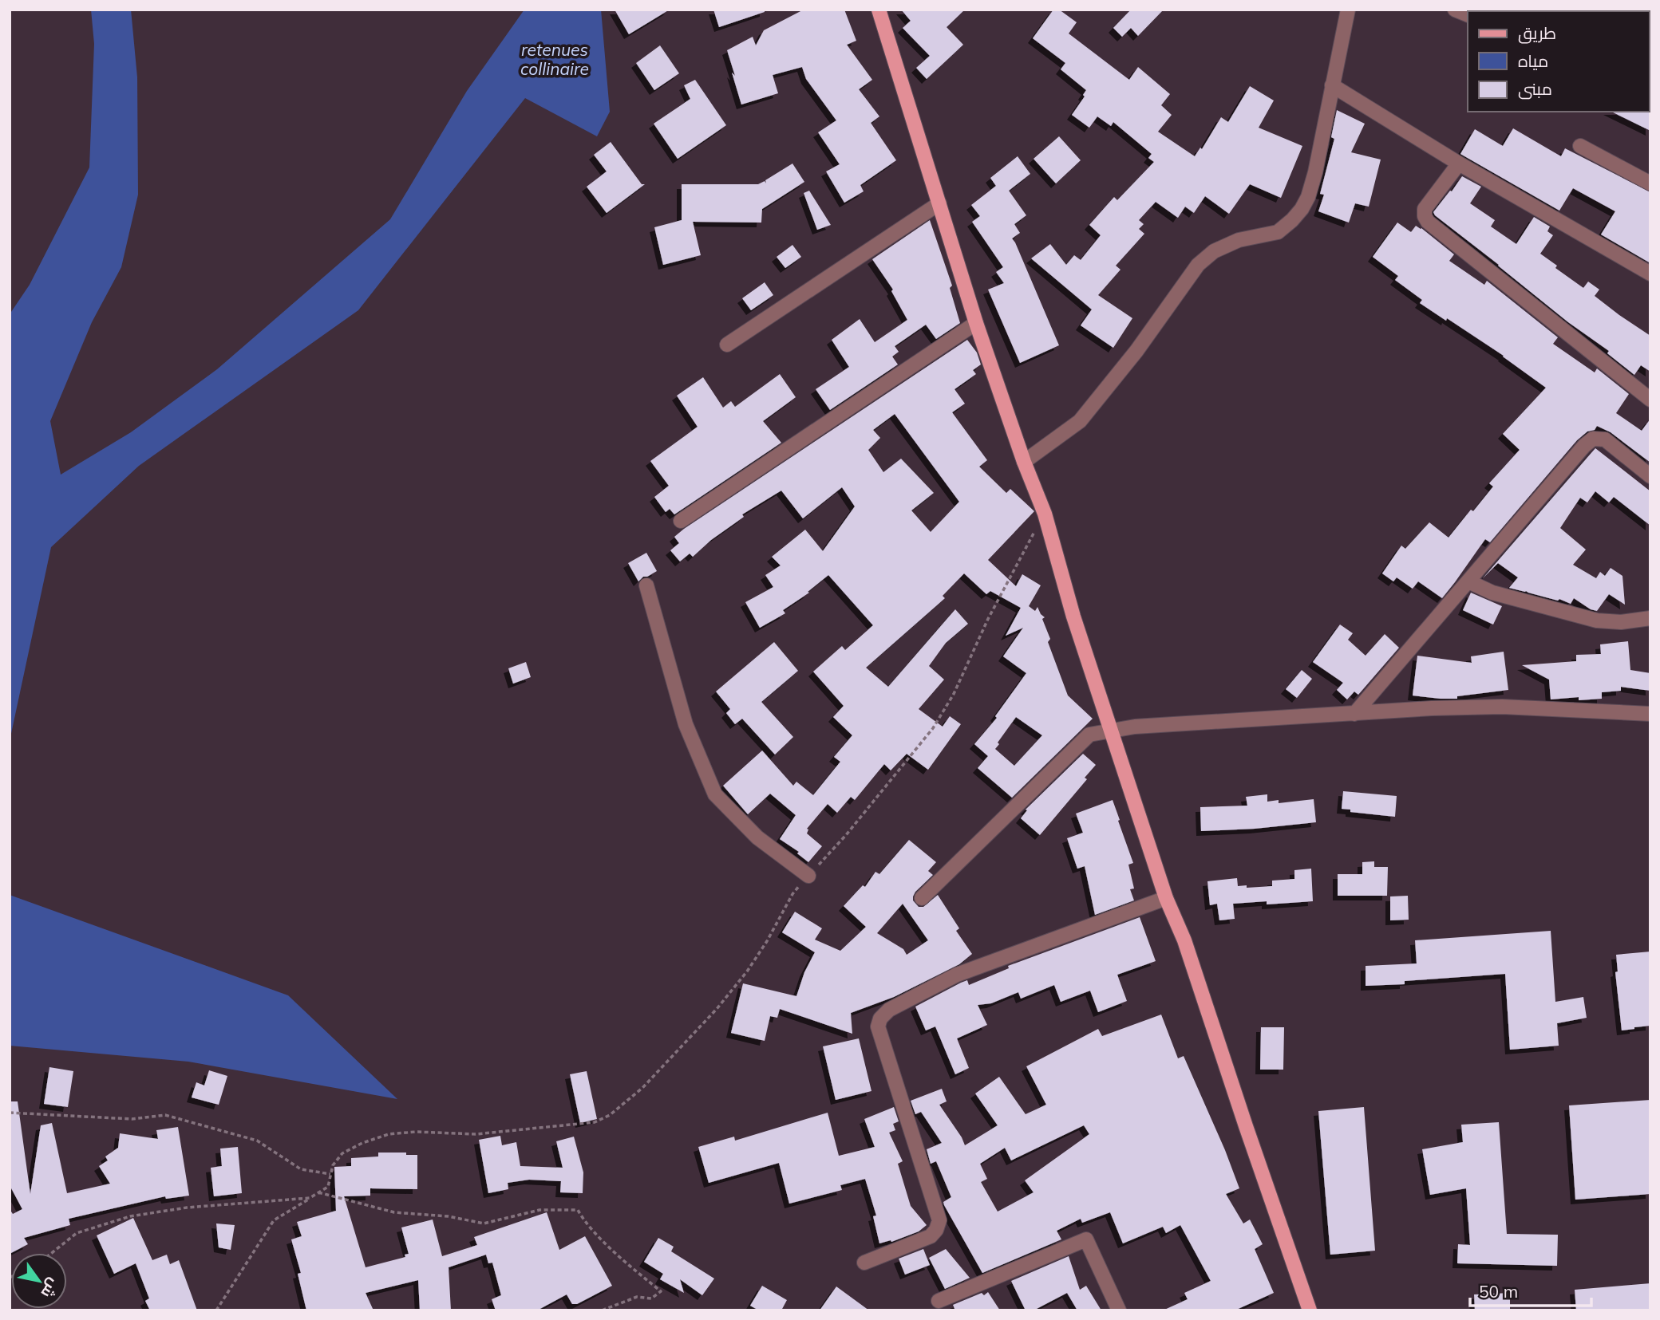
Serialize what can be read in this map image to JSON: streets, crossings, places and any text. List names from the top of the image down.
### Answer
{
  "water": ["retenues collinaire"],
  "legend": ["طريق", "مياه", "مبنى"],
  "scale_bar": "50 m",
  "north": "bottom right"
}
